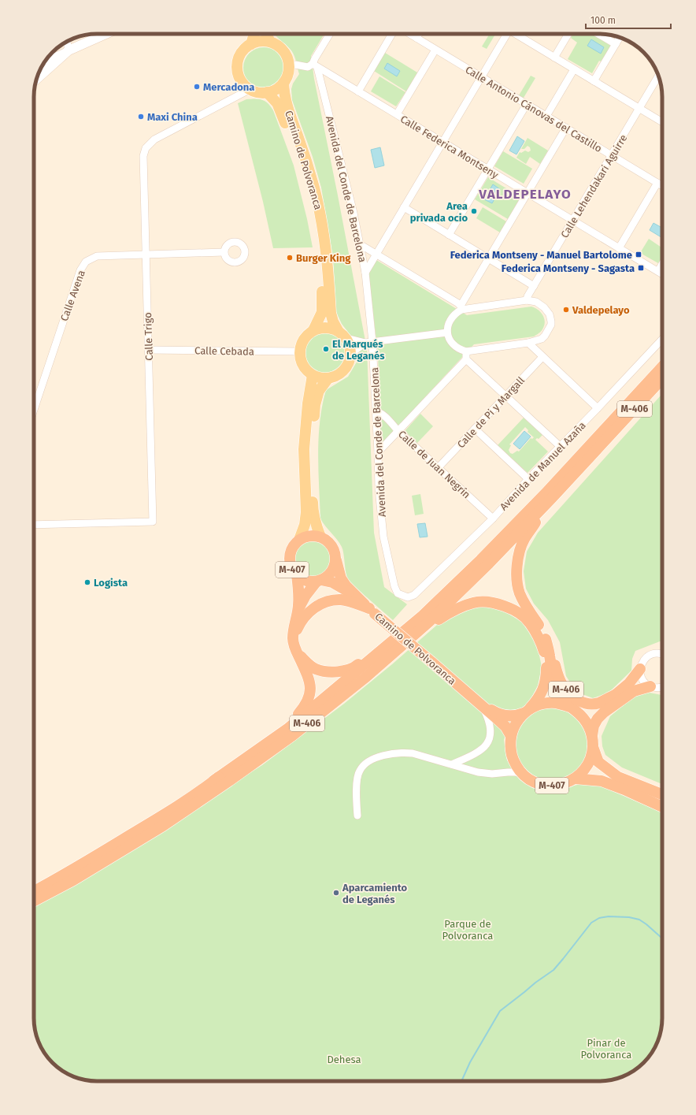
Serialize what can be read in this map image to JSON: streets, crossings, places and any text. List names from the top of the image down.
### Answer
{
  "streets": {
    "highway": ["Camino de Polvoranca", "M-406", "M-407"],
    "street": [
      "Calle Antonio Cánovas del Castillo",
      "Calle Federica Montseny",
      "Calle Lehendakari Aguirre",
      "Avenida del Conde de Barcelona",
      "Calle Avena",
      "Calle Trigo",
      "Calle Cebada",
      "Calle de Pi y Margall",
      "Calle de Juan Negrín",
      "Avenida de Manuel Azaña"
    ]
  },
  "crossings": [
    ["Calle Antonio Cánovas del Castillo", "Calle Lehendakari Aguirre"],
    ["Calle Federica Montseny", "Calle Lehendakari Aguirre"],
    ["Calle Federica Montseny", "Avenida del Conde de Barcelona"],
    ["Camino de Polvoranca", "Calle Trigo"],
    ["Camino de Polvoranca", "Calle Cebada"],
    ["Camino de Polvoranca", "M-406"],
    ["Camino de Polvoranca", "M-407"],
    ["Avenida del Conde de Barcelona", "Calle de Juan Negrín"],
    ["Avenida del Conde de Barcelona", "Avenida de Manuel Azaña"],
    ["Calle Avena", "Calle Trigo"],
    ["Calle Trigo", "Calle Cebada"],
    ["M-406", "M-407"],
    ["Calle de Pi y Margall", "Calle de Juan Negrín"],
    ["Calle de Juan Negrín", "Avenida de Manuel Azaña"]
  ],
  "districts": ["VALDEPELAYO"],
  "parks": ["Parque de Polvoranca", "Pinar de Polvoranca", "Dehesa"],
  "places": {
    "other": [
      "Mercadona",
      "Maxi China",
      "Area privada ocio",
      "Burger King",
      "Valdepelayo",
      "El Marqués de Leganés",
      "Logista",
      "Aparcamiento de Leganés"
    ],
    "transit": ["Federica Montseny - Manuel Bartolome", "Federica Montseny - Sagasta"]
  },
  "scale_bar": "100 m"
}
